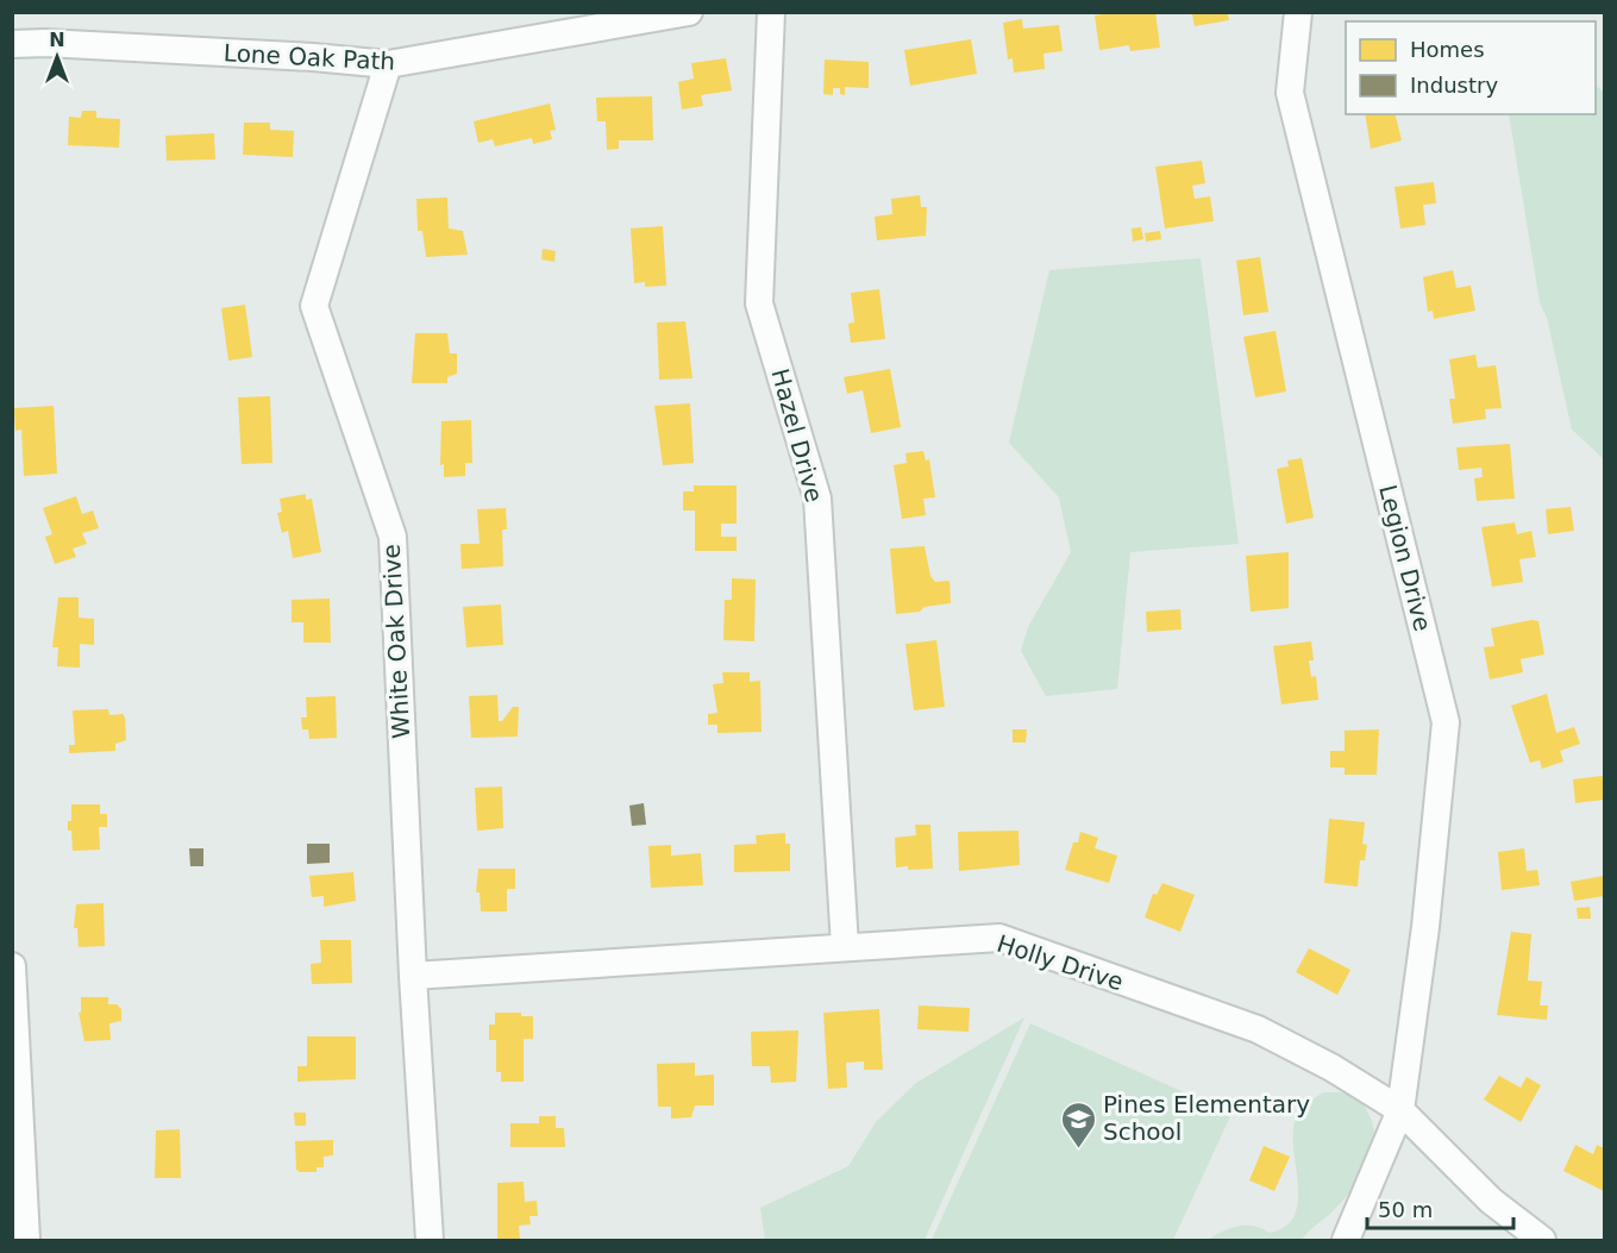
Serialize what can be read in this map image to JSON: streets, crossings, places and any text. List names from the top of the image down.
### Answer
{
  "streets": {
    "street": [
      "Lone Oak Path",
      "Hazel Drive",
      "Legion Drive",
      "White Oak Drive",
      "Holly Drive"
    ]
  },
  "crossings": [
    ["Lone Oak Path", "White Oak Drive"],
    ["Hazel Drive", "Holly Drive"],
    ["Legion Drive", "Holly Drive"],
    ["White Oak Drive", "Holly Drive"]
  ],
  "places": {
    "school or university": ["Pines Elementary School"]
  },
  "legend": ["Homes", "Industry"],
  "scale_bar": "50 m",
  "north": "top"
}
